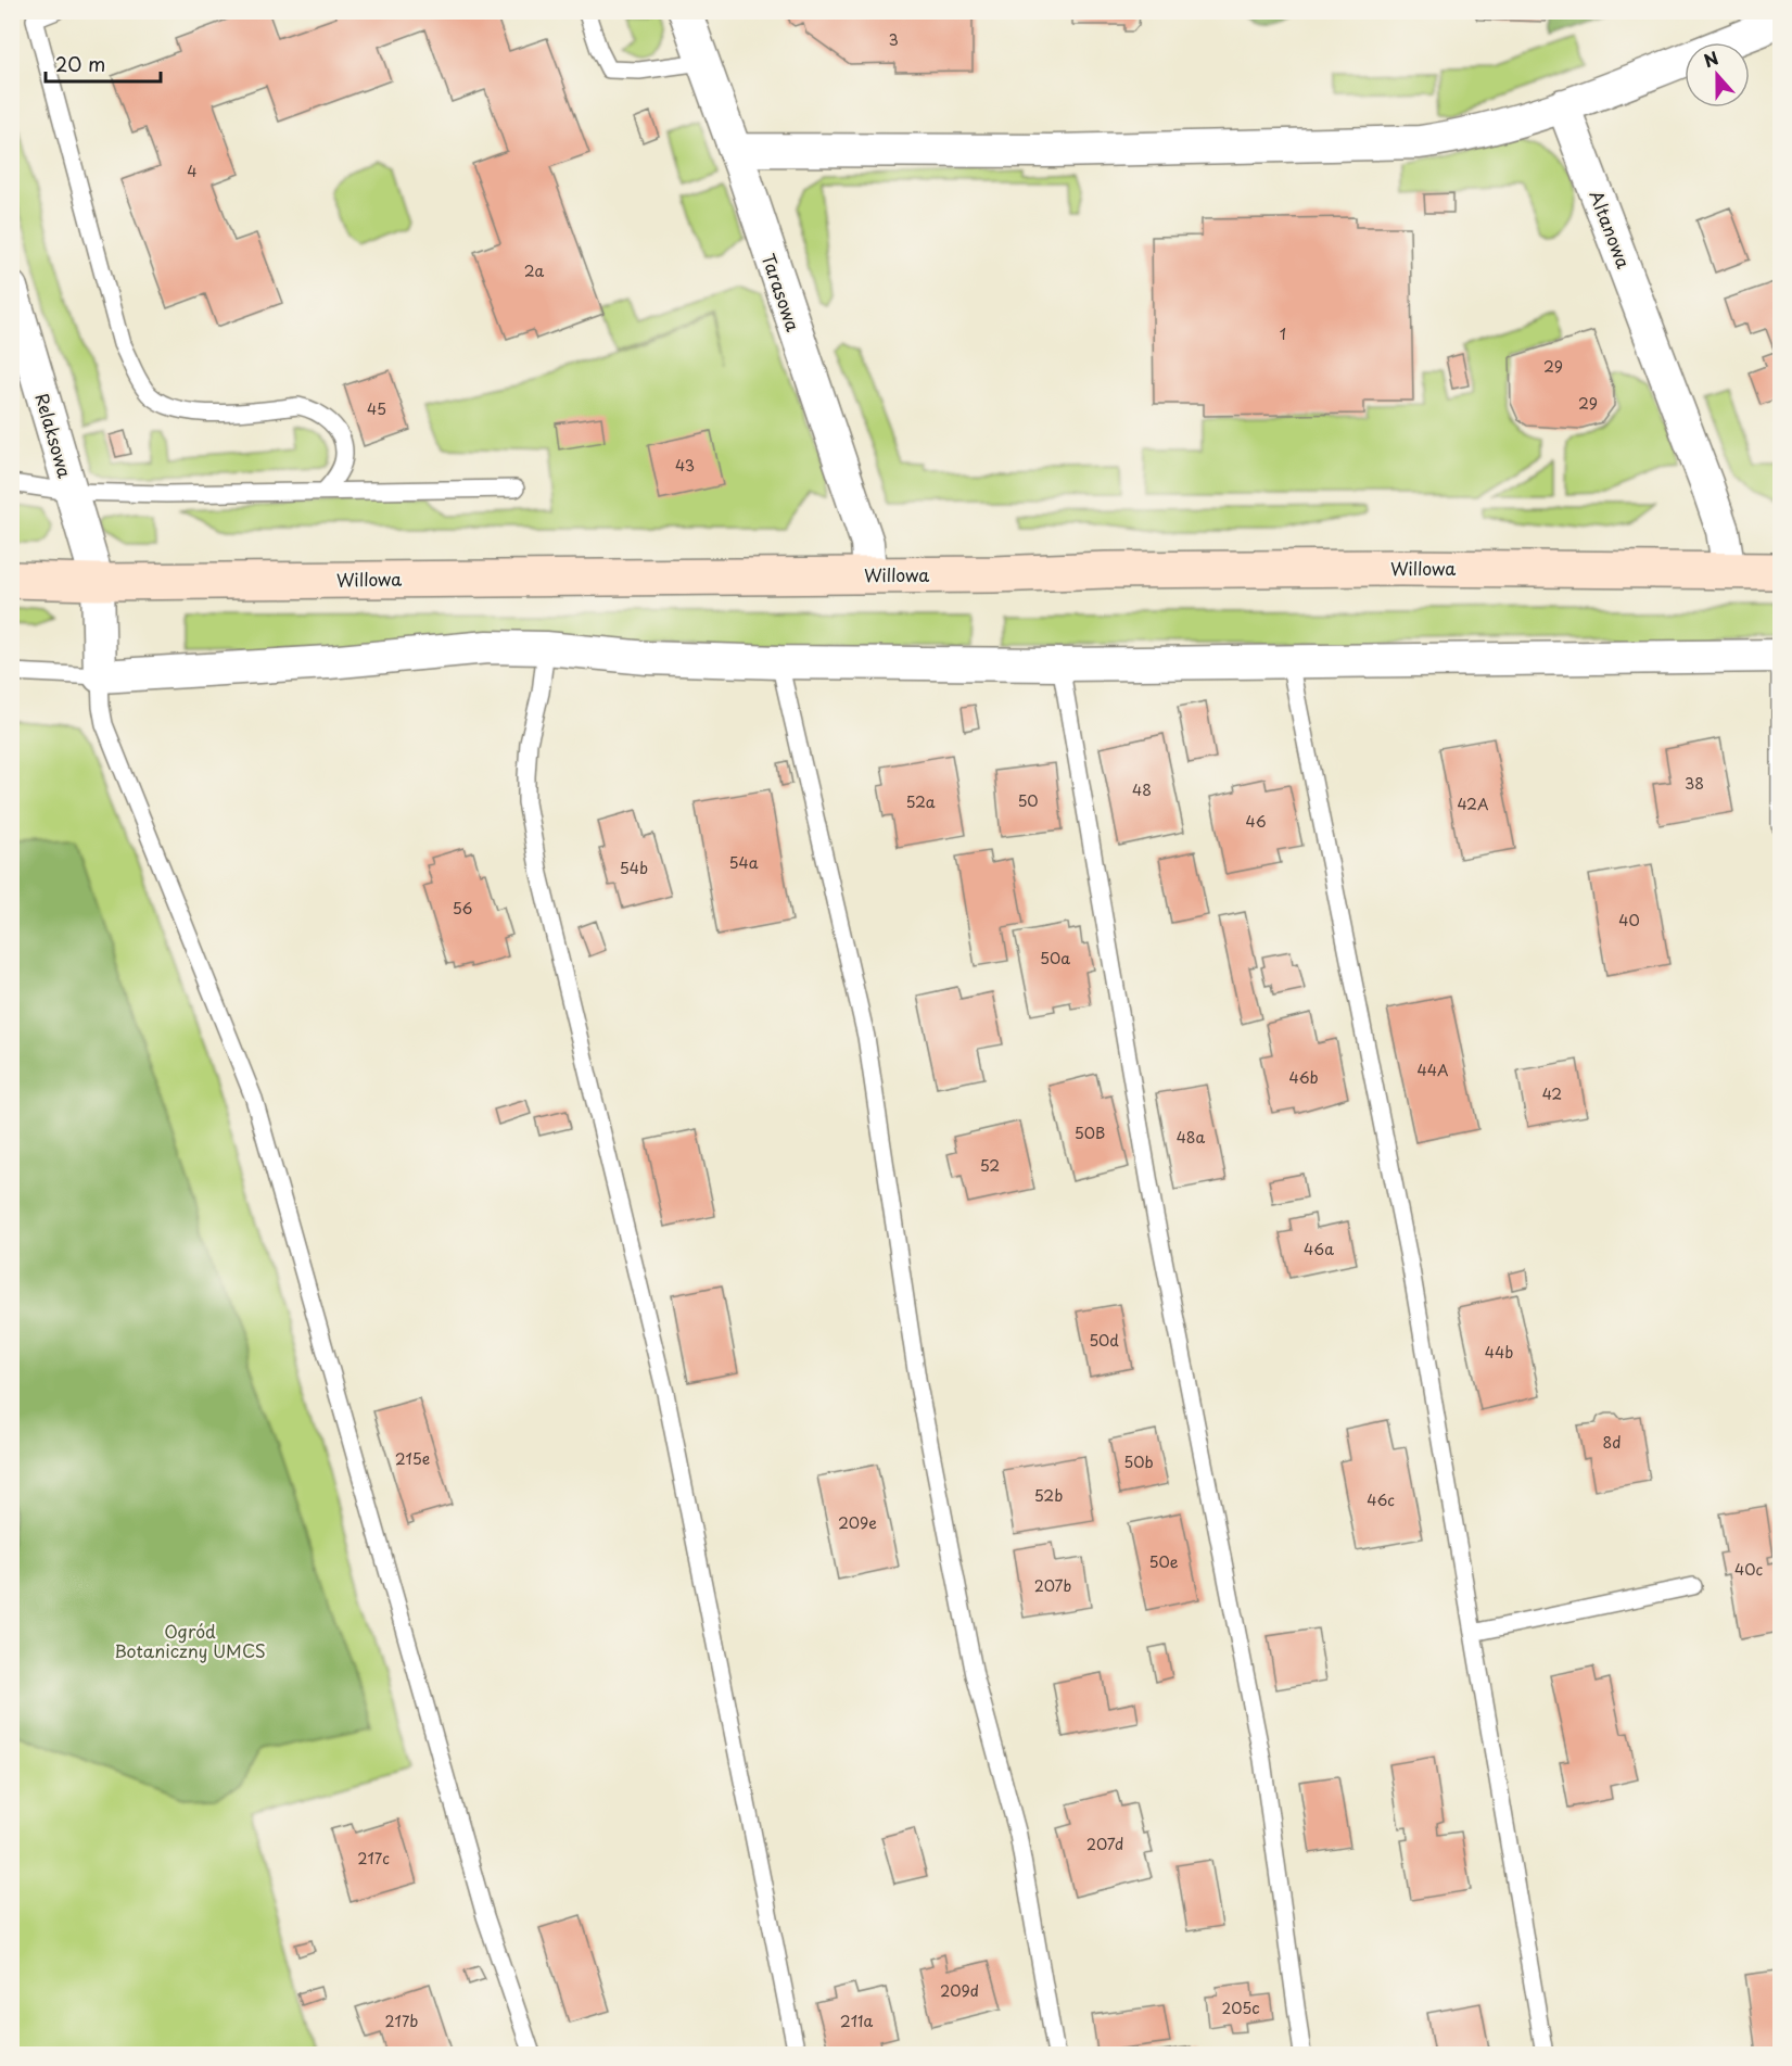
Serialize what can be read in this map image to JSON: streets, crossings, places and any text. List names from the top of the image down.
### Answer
{
  "streets": {
    "street": [
      "Altanowa",
      "Tarasowa",
      "Relaksowa",
      "Willowa"
    ]
  },
  "crossings": [
    ["Altanowa", "Willowa"],
    ["Tarasowa", "Willowa"],
    ["Relaksowa", "Willowa"]
  ],
  "parks": ["Ogród Botaniczny UMCS"],
  "house_numbers": [
    "3",
    "4",
    "2a",
    "1",
    "29",
    "29",
    "45",
    "43",
    "38",
    "48",
    "50",
    "52a",
    "42A",
    "46",
    "54a",
    "54b",
    "56",
    "40",
    "50a",
    "44A",
    "46b",
    "42",
    "50B",
    "48a",
    "52",
    "46a",
    "50d",
    "44b",
    "8d",
    "215e",
    "50b",
    "52b",
    "46c",
    "209e",
    "50e",
    "40c",
    "207b",
    "207d",
    "217c",
    "209d",
    "205c",
    "217b",
    "211a"
  ],
  "scale_bar": "20 m",
  "north": "top"
}
